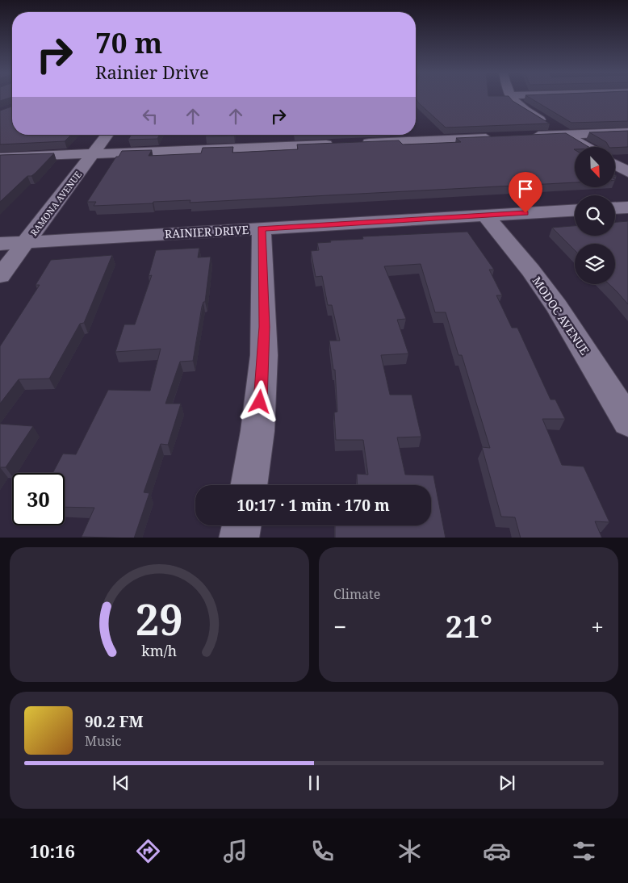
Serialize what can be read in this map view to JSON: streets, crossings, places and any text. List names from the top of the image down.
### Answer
{
  "streets": {
    "street": ["RAMONA AVENUE", "RAINIER DRIVE", "MODOC AVENUE"]
  },
  "crossings": [
    ["RAMONA AVENUE", "RAINIER DRIVE"],
    ["RAINIER DRIVE", "MODOC AVENUE"]
  ],
  "north": "bottom right",
  "page": {
    "turn": ["70 m", "Rainier Drive"],
    "limit": "30",
    "trip": "10:17 · 1 min · 170 m",
    "tile": "Climate",
    "heat": ["−", "21°", "+"],
    "song": ["90.2 FM", "Music"],
    "tabs": "10:16",
    "gauge": ["29", "km/h"]
  }
}
